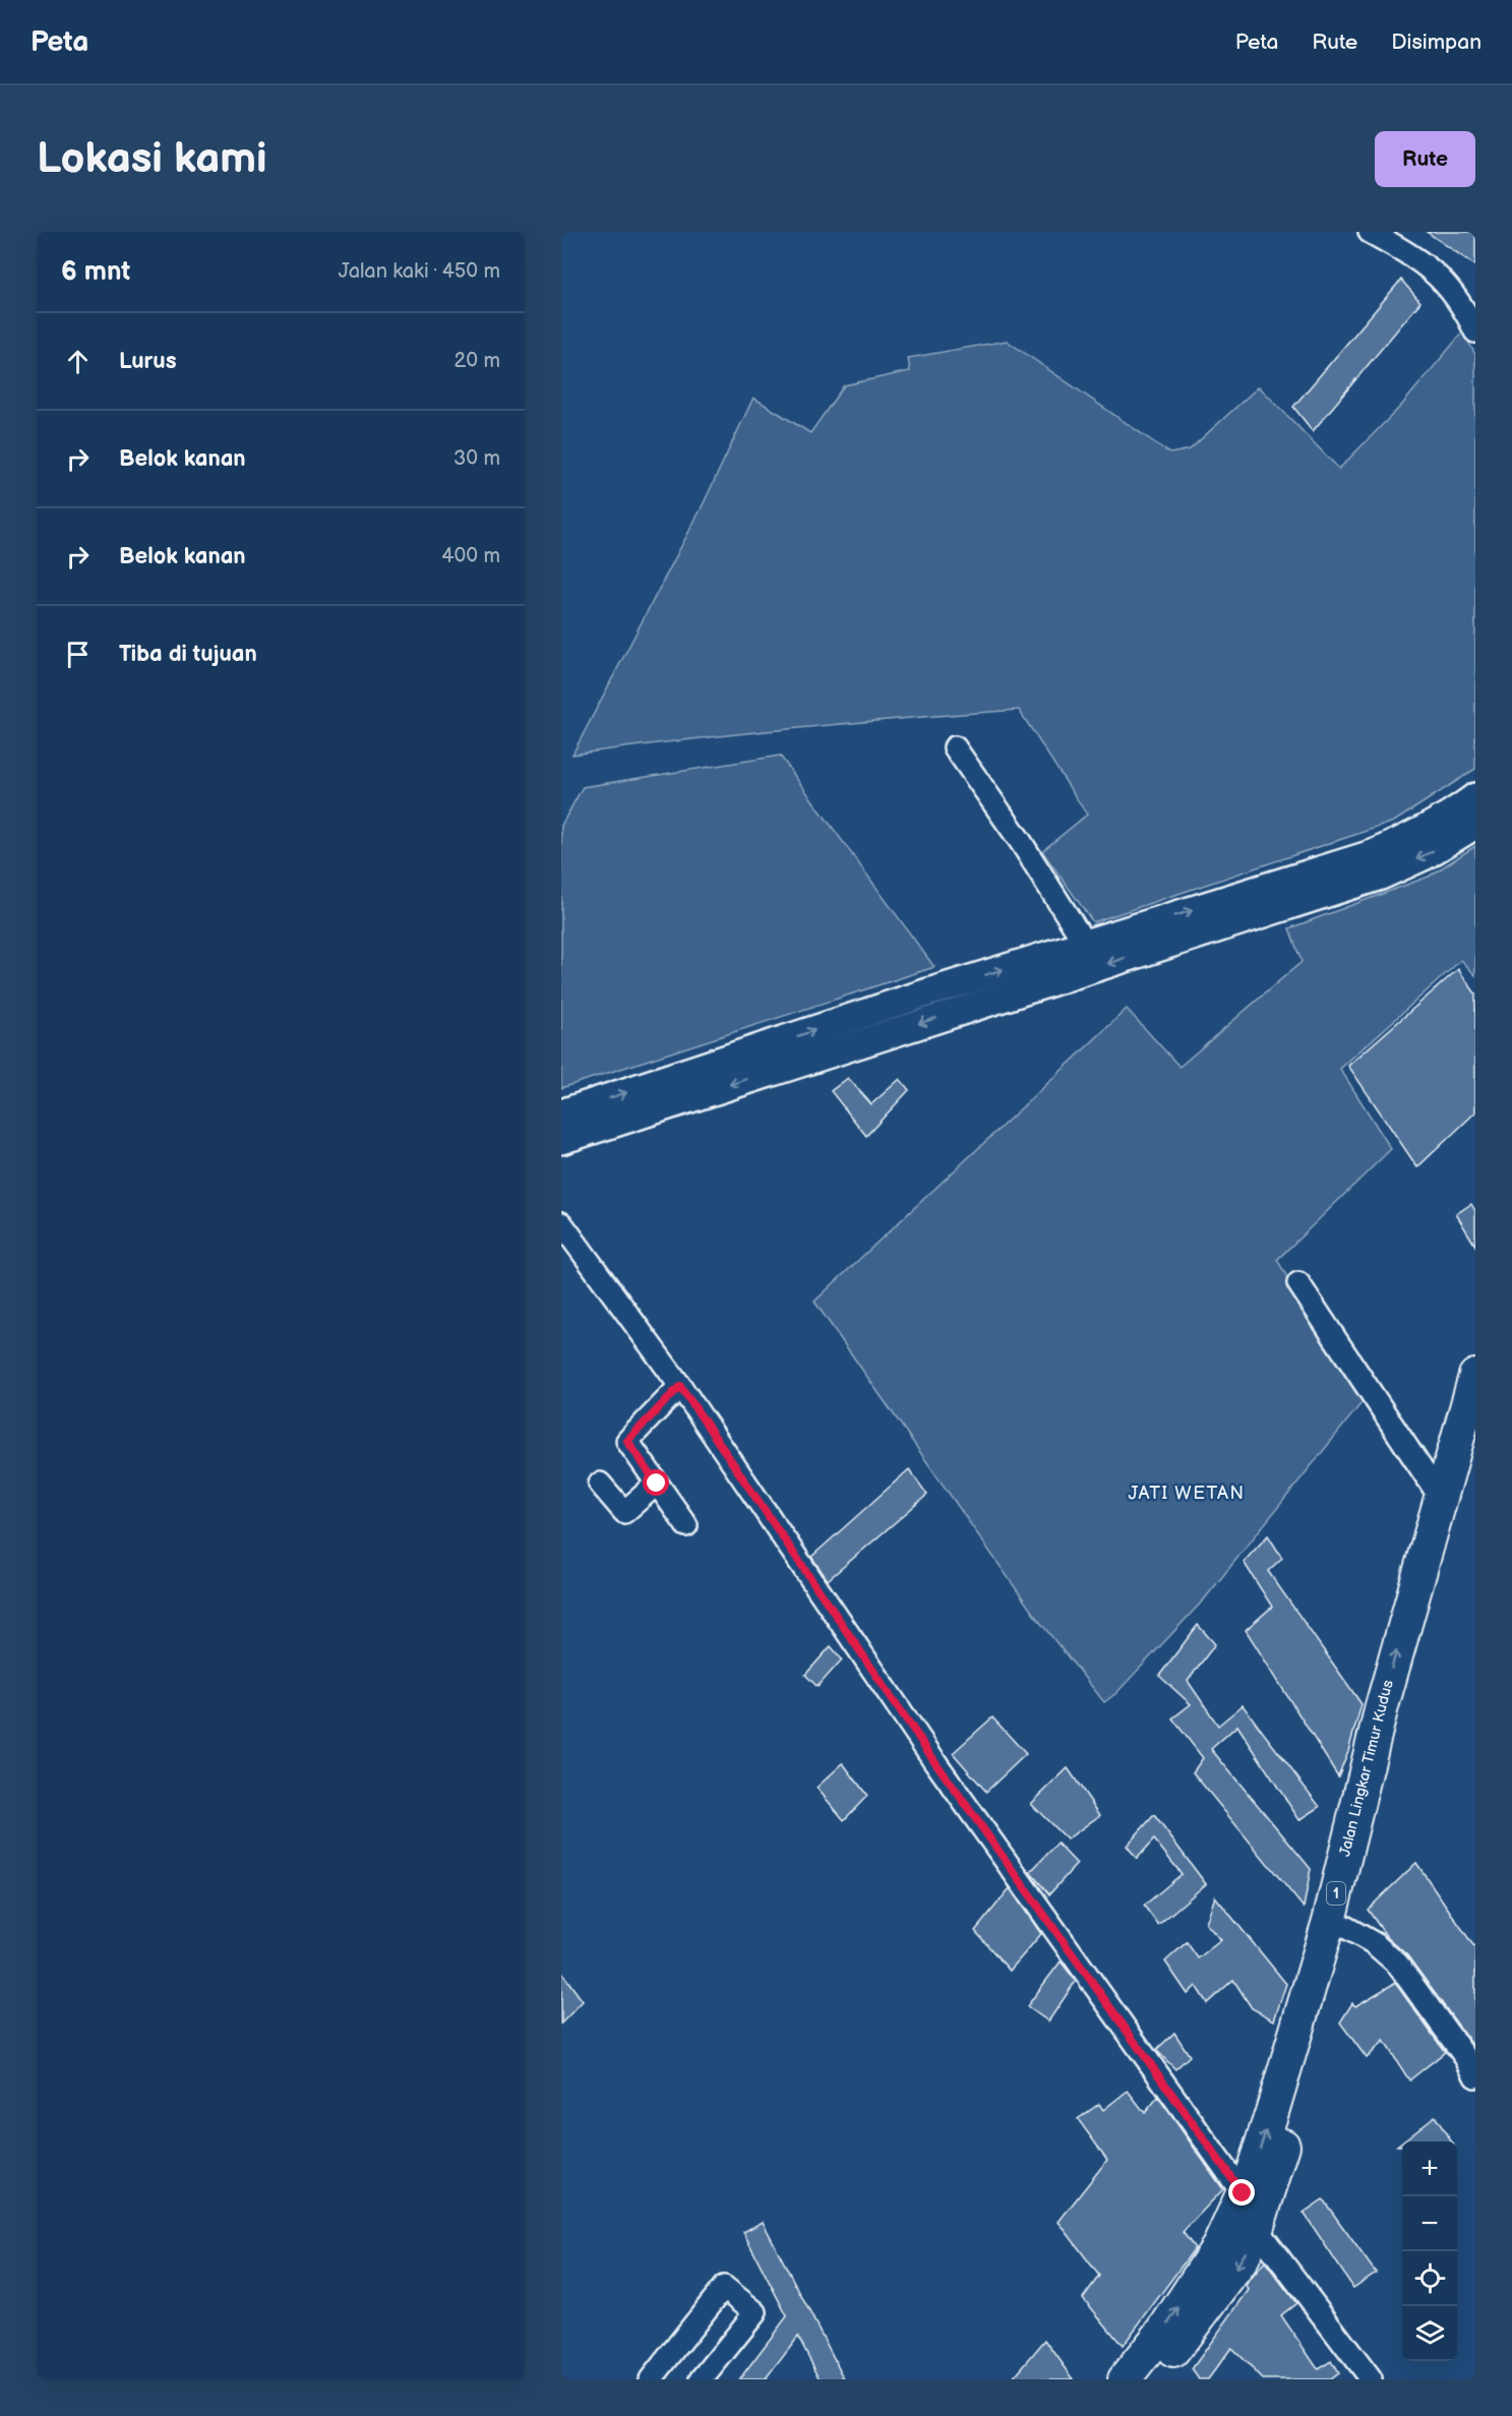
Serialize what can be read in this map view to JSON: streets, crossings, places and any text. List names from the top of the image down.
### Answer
{
  "streets": {
    "highway": ["Jalan Lingkar Timur Kudus", "1"]
  },
  "districts": ["JATI WETAN"],
  "page": {
    "header": "Peta",
    "nav": ["Peta", "Rute", "Disimpan"],
    "buttons": "Rute",
    "title": "Lokasi kami",
    "heading": ["6 mnt", "Jalan kaki · 450 m"],
    "list": [
      ["Lurus", "20 m"],
      ["Belok kanan", "30 m"],
      ["Belok kanan", "400 m"],
      "Tiba di tujuan"
    ],
    "map_buttons": ["+", "−"]
  }
}
